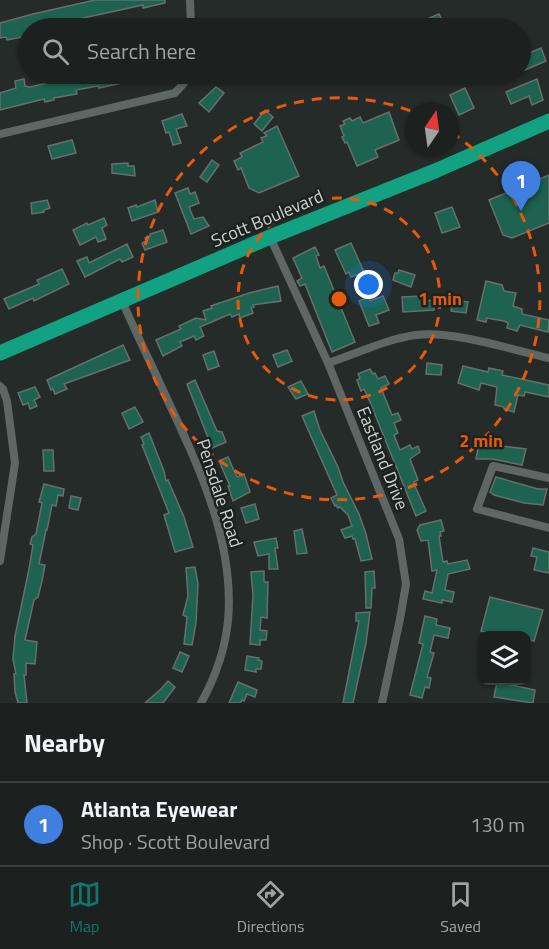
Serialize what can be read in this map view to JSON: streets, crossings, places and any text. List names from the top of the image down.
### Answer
{
  "streets": {
    "highway": ["Scott Boulevard"],
    "street": ["Eastland Drive", "Pensdale Road"]
  },
  "crossings": [
    ["Scott Boulevard", "Eastland Drive"],
    ["Scott Boulevard", "Pensdale Road"]
  ],
  "north": "top",
  "page": {
    "search": "Search here",
    "pins": "1",
    "heading": "Nearby",
    "list": [
      {
        "mark": "1",
        "name": "Atlanta Eyewear",
        "note": "Shop · Scott Boulevard",
        "value": "130 m"
      }
    ],
    "nav": ["Map", "Directions", "Saved"]
  },
  "rings": ["1 min", "2 min"]
}
